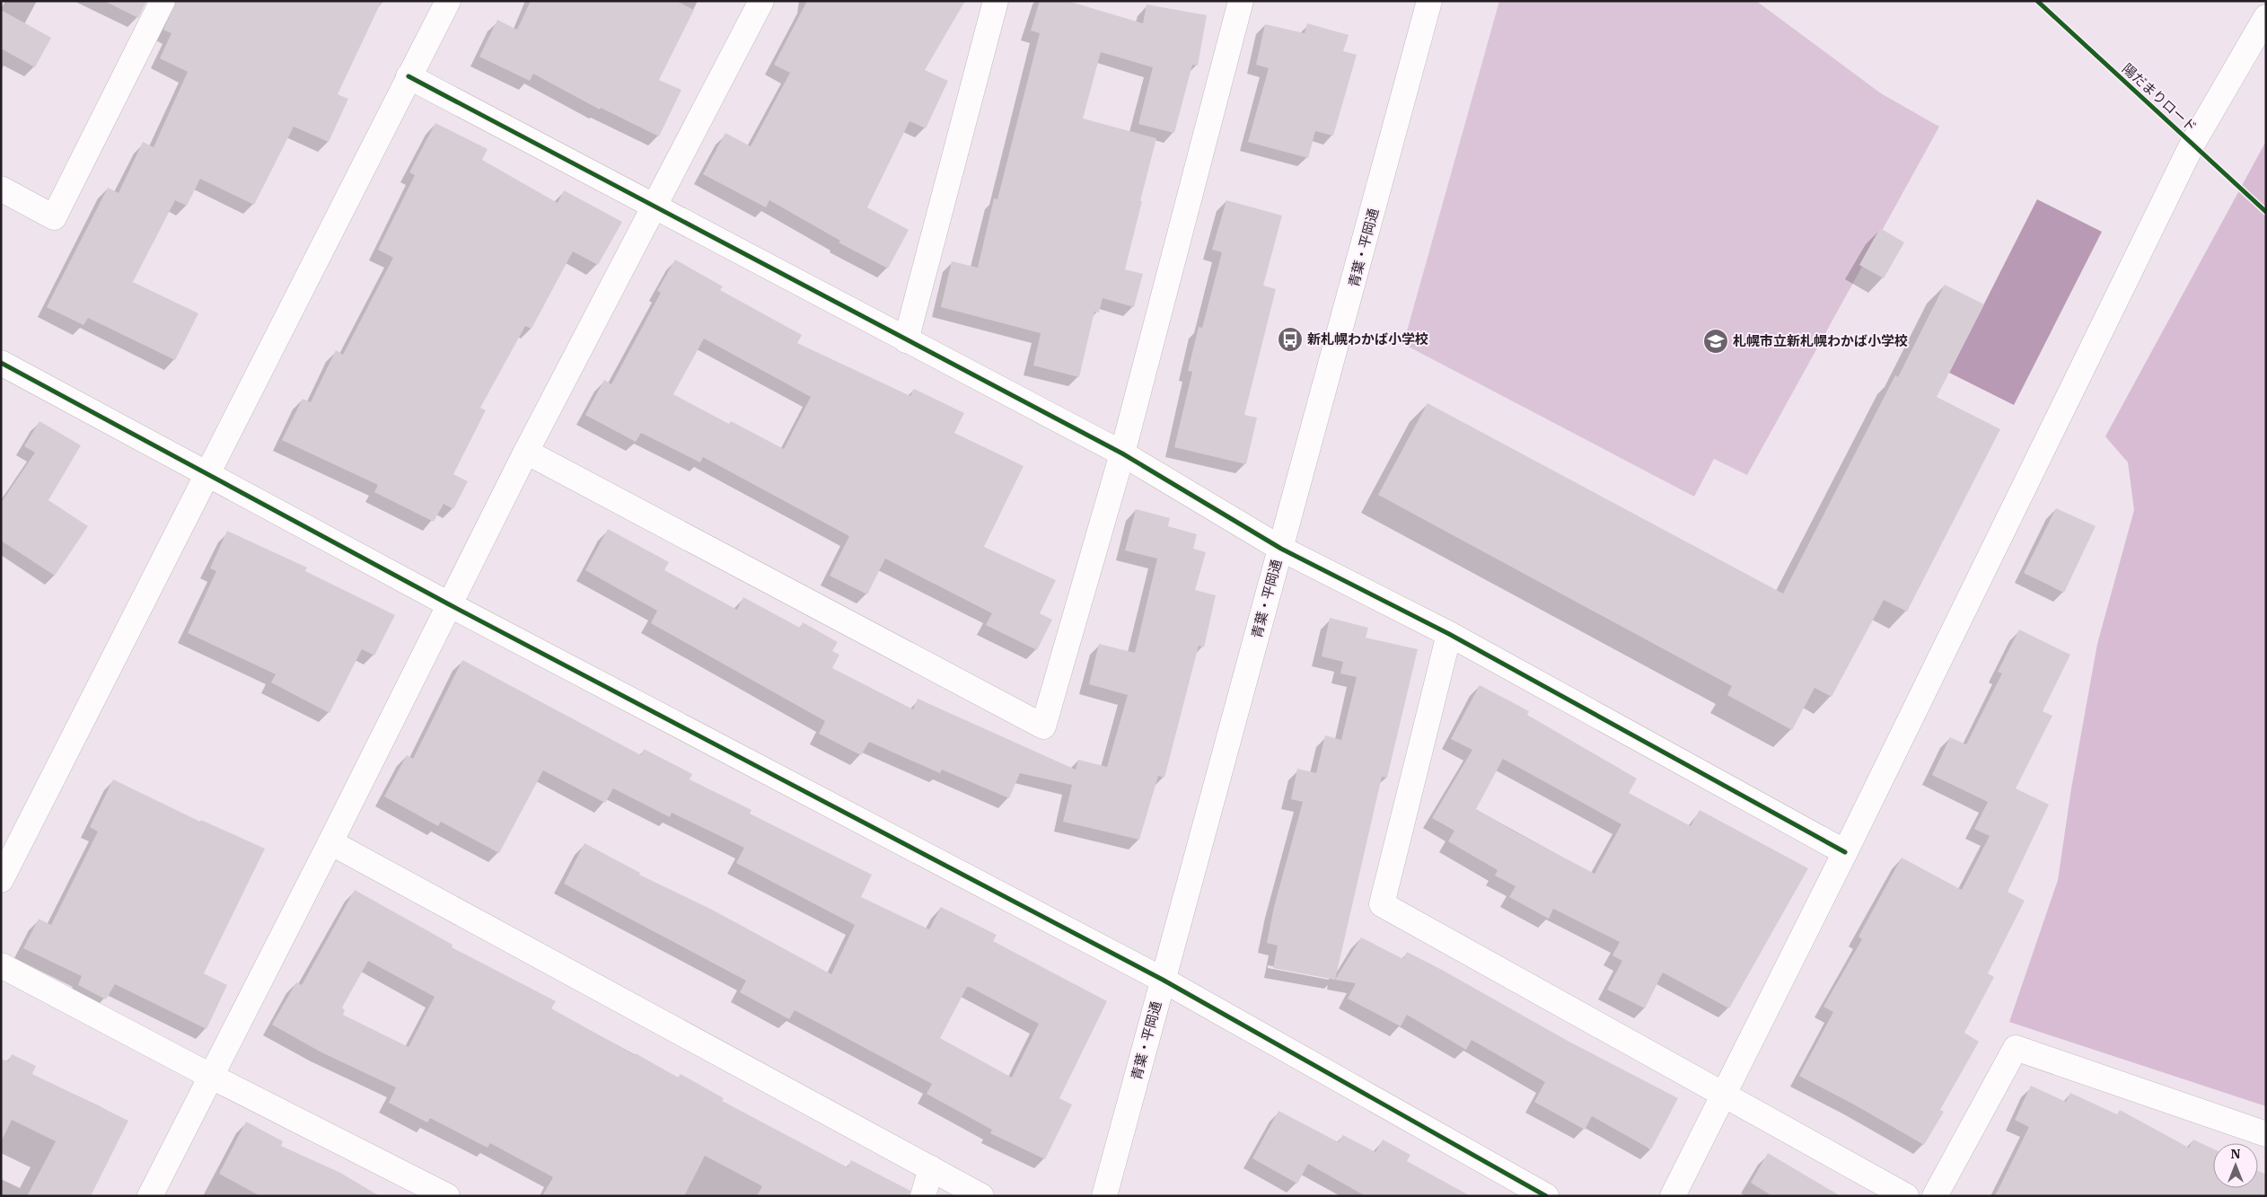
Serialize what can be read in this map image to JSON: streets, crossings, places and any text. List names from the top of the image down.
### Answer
{
  "streets": {
    "street": ["青葉・平岡通"],
    "cycle path": ["陽だまりロード"]
  },
  "places": {
    "bus stop": ["新札幌わかば小学校"],
    "school or university": ["札幌市立新札幌わかば小学校"]
  },
  "north": "top"
}
